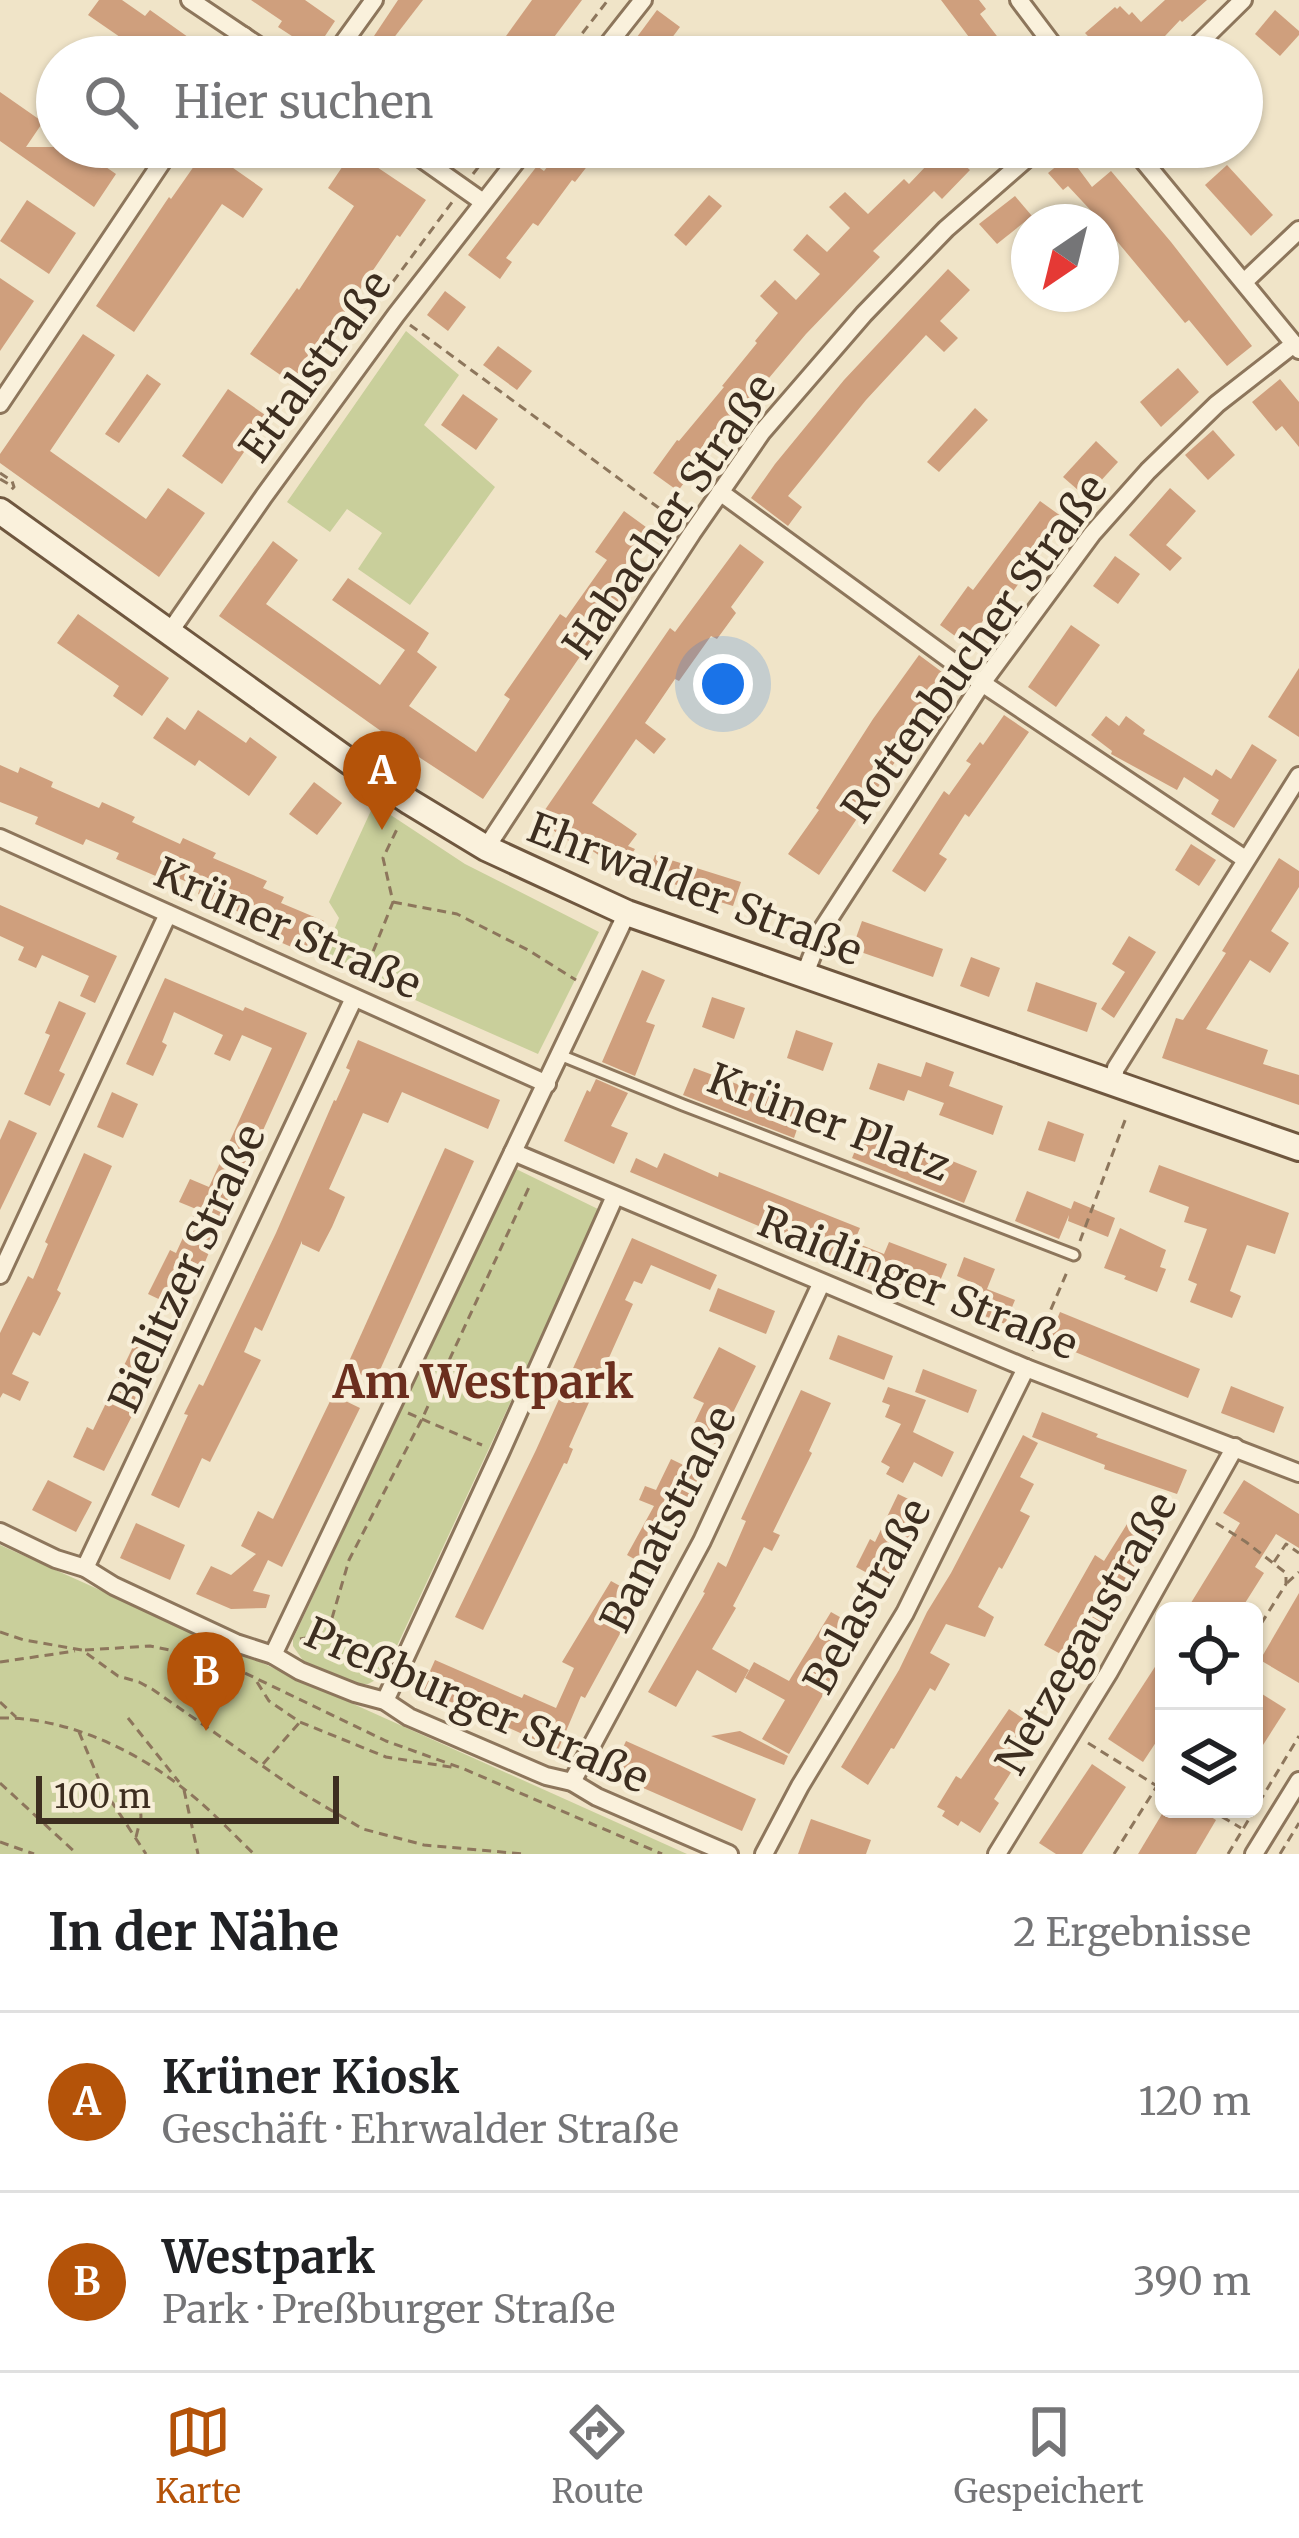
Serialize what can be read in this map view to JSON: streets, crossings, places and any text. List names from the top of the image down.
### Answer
{
  "streets": {
    "street": [
      "Ettalstraße",
      "Habacher Straße",
      "Rottenbucher Straße",
      "Ehrwalder Straße",
      "Krüner Straße",
      "Bielitzer Straße",
      "Raidinger Straße",
      "Banatstraße",
      "Belastraße",
      "Netzegaustraße",
      "Preßburger Straße"
    ],
    "lane": ["Krüner Platz"]
  },
  "crossings": [
    ["Ettalstraße", "Ehrwalder Straße"],
    ["Habacher Straße", "Ehrwalder Straße"],
    ["Rottenbucher Straße", "Ehrwalder Straße"],
    ["Krüner Straße", "Bielitzer Straße"],
    ["Bielitzer Straße", "Preßburger Straße"],
    ["Raidinger Straße", "Banatstraße"],
    ["Raidinger Straße", "Belastraße"],
    ["Raidinger Straße", "Netzegaustraße"],
    ["Banatstraße", "Preßburger Straße"]
  ],
  "districts": ["Am Westpark"],
  "scale_bar": "100 m",
  "north": "bottom left",
  "page": {
    "search": "Hier suchen",
    "pins": ["A", "B"],
    "scale": "100 m",
    "heading": ["In der Nähe", "2 Ergebnisse"],
    "list": [
      {
        "mark": "A",
        "name": "Krüner Kiosk",
        "note": "Geschäft · Ehrwalder Straße",
        "value": "120 m"
      },
      {
        "mark": "B",
        "name": "Westpark",
        "note": "Park · Preßburger Straße",
        "value": "390 m"
      }
    ],
    "nav": ["Karte", "Route", "Gespeichert"]
  }
}
